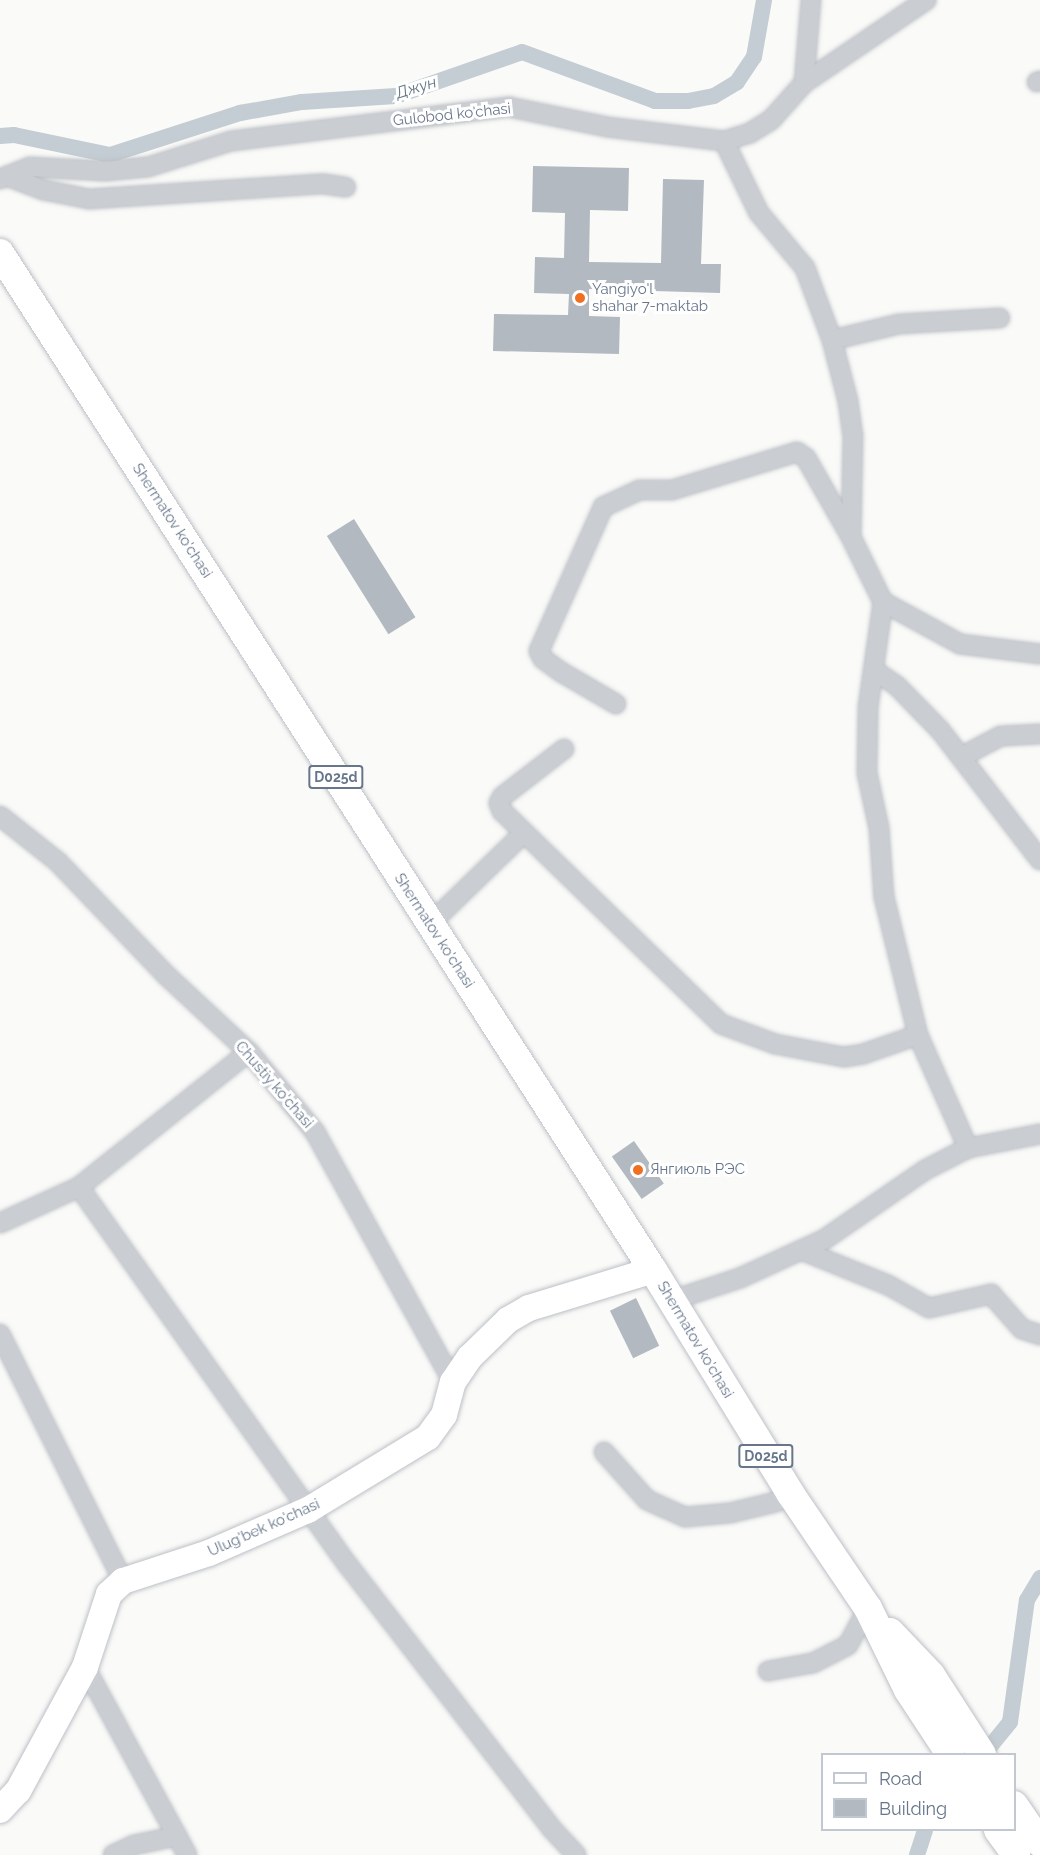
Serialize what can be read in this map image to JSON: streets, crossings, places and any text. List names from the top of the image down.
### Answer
{
  "streets": {
    "main road": ["Shermatov ko'chasi", "D025d"],
    "street": ["Gulobod ko'chasi", "Chustiy ko'chasi", "Ulug'bek ko'chasi"]
  },
  "crossings": [
    ["Shermatov ko'chasi", "Ulug'bek ko'chasi"],
    ["Chustiy ko'chasi", "Ulug'bek ko'chasi"]
  ],
  "water": ["Джун"],
  "places": ["Yangiyo'l shahar 7-maktab", "Янгиюль РЭС"],
  "legend": ["Road", "Building"]
}
